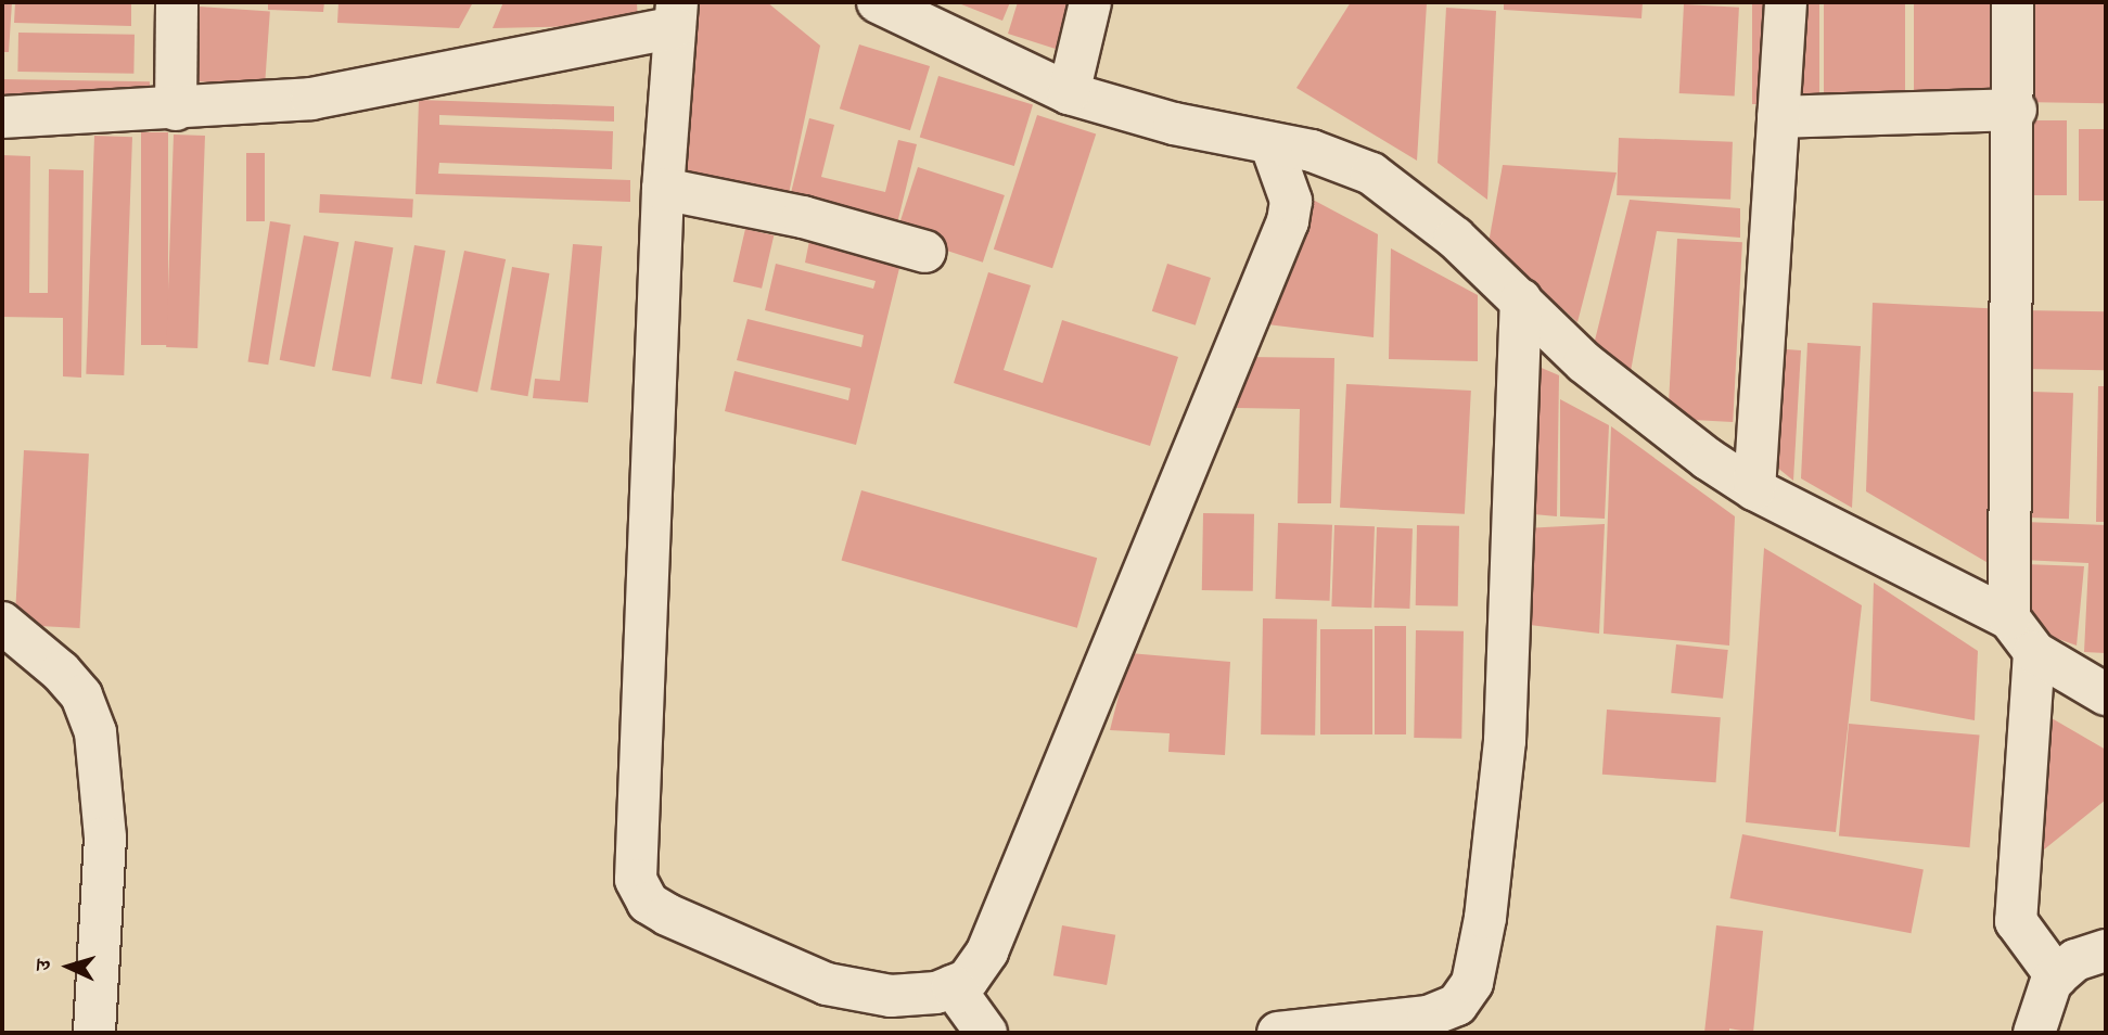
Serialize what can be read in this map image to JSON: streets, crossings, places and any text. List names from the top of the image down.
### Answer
{
  "north": "left"
}
